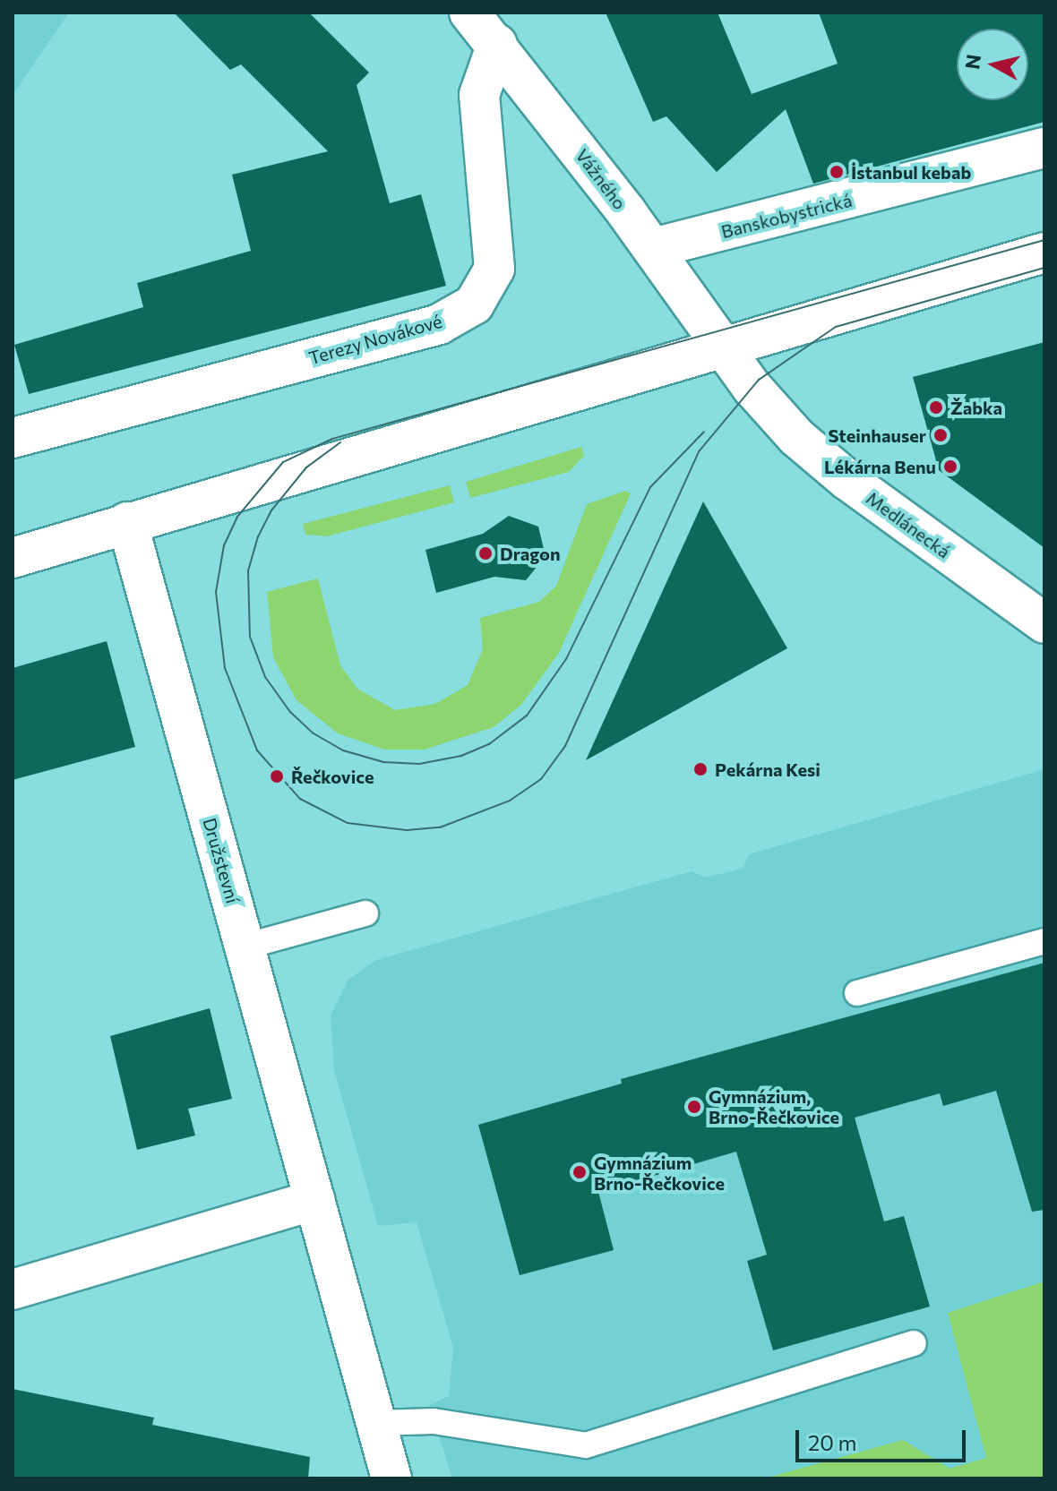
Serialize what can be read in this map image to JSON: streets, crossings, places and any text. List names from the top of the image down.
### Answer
{
  "streets": {
    "street": [
      "Vážného",
      "Banskobystrická",
      "Terezy Novákové",
      "Medlánecká",
      "Družstevní"
    ]
  },
  "crossings": [
    ["Vážného", "Banskobystrická"],
    ["Vážného", "Terezy Novákové"],
    ["Vážného", "Medlánecká"]
  ],
  "places": [
    "İstanbul kebab",
    "Žabka",
    "Steinhauser",
    "Lékárna Benu",
    "Dragon",
    "Pekárna Kesi",
    "Řečkovice",
    "Gymnázium, Brno-Řečkovice",
    "Gymnázium Brno-Řečkovice"
  ],
  "scale_bar": "20 m",
  "north": "left"
}
